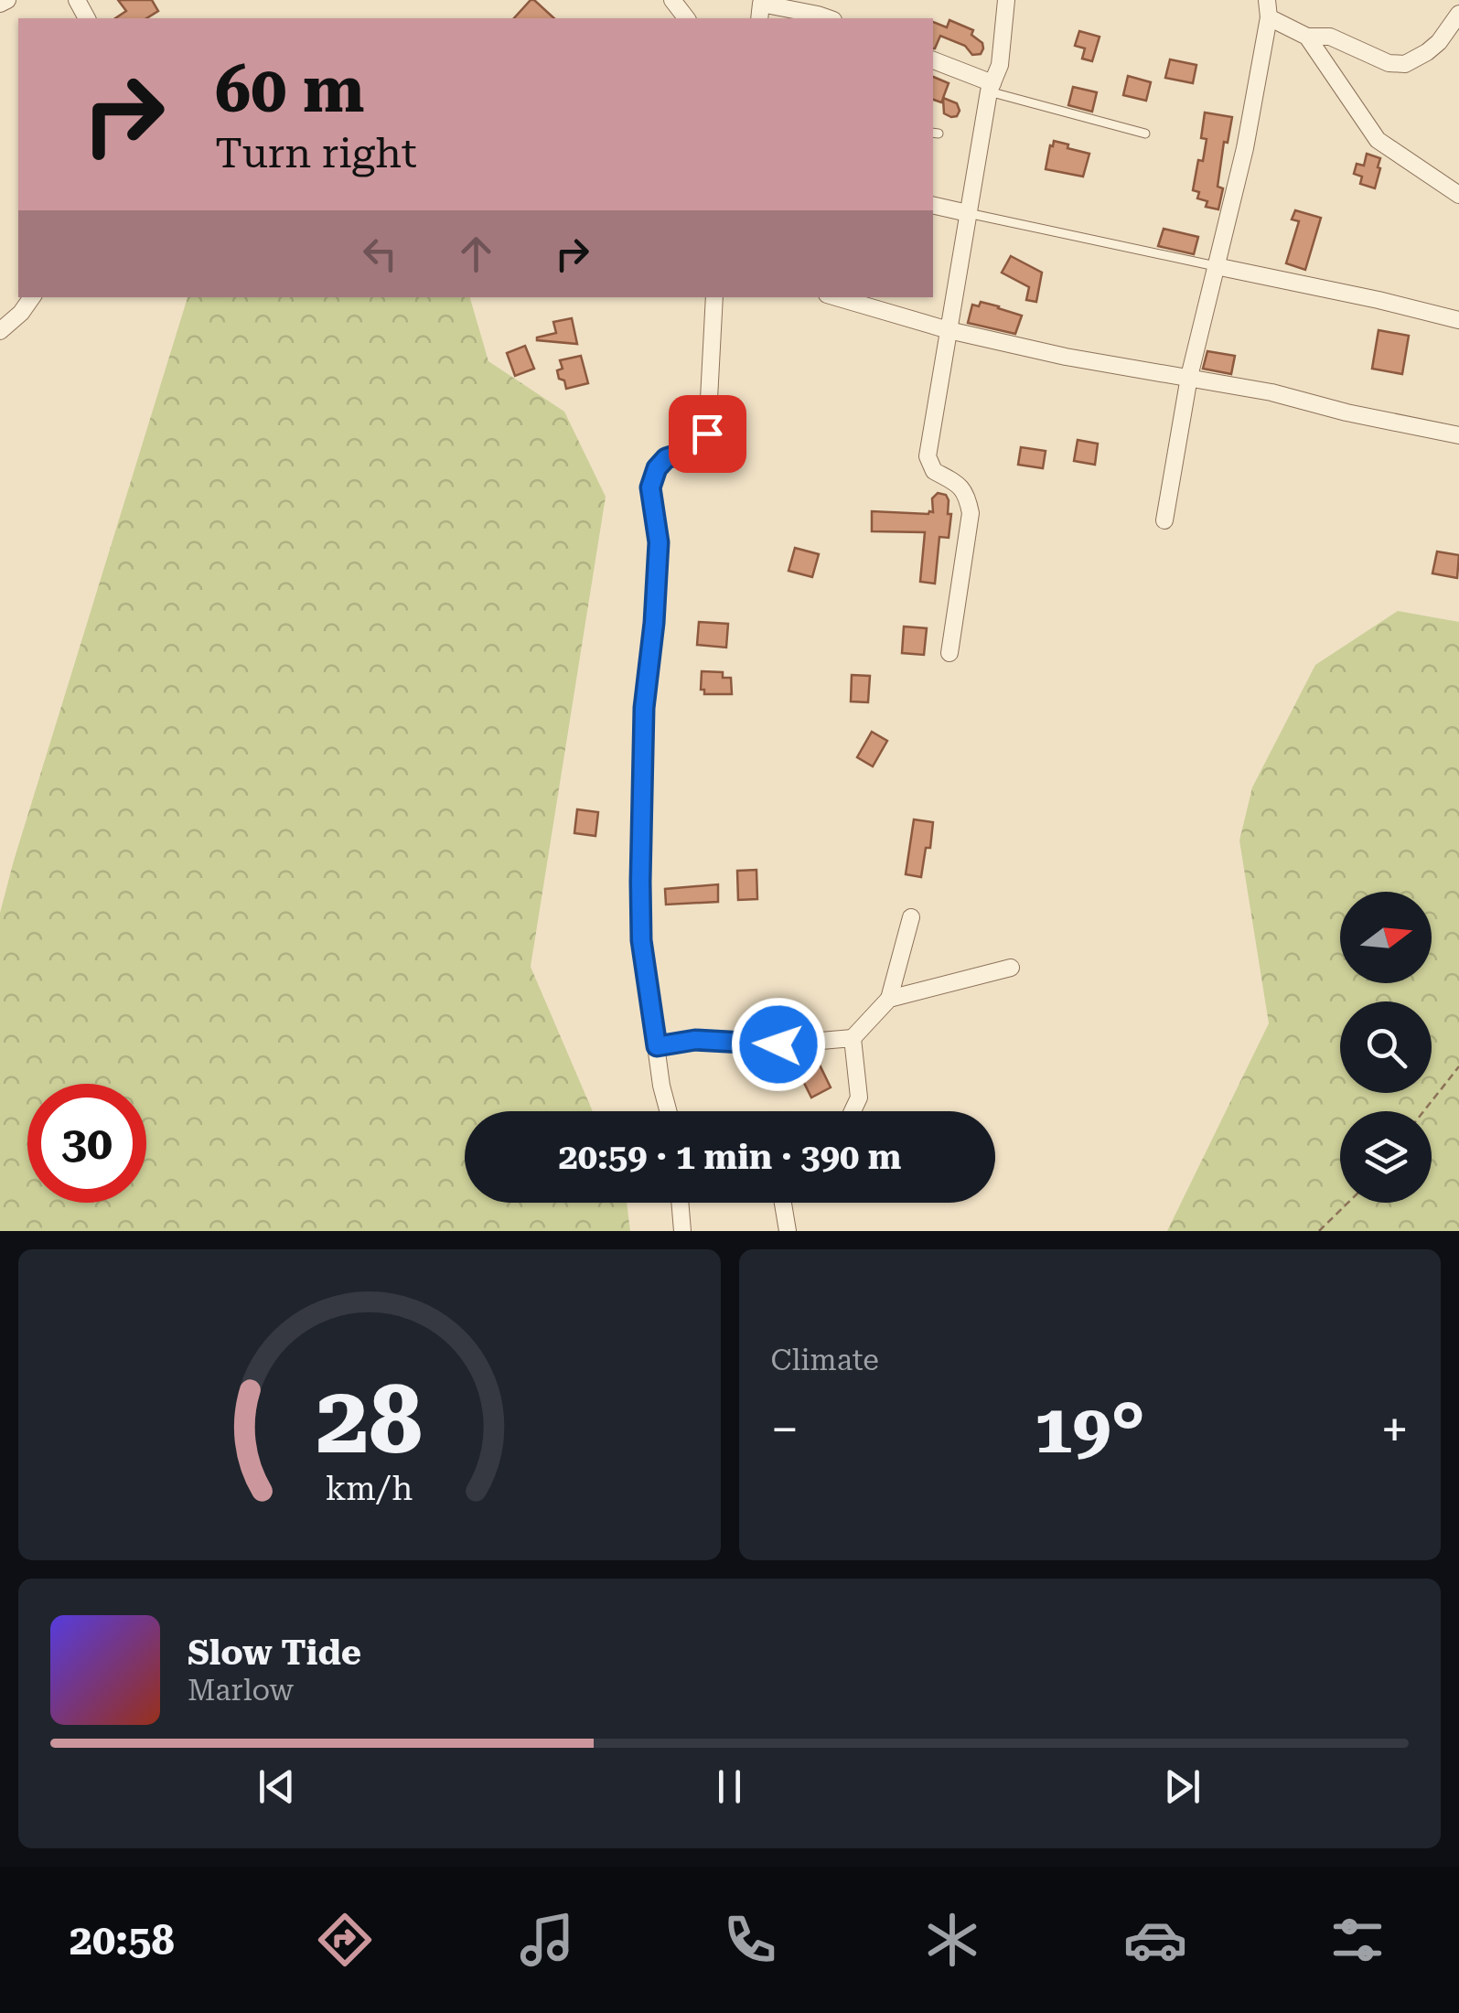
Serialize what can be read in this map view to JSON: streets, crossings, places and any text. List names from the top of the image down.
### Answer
{
  "north": "right",
  "page": {
    "turn": ["60 m", "Turn right"],
    "limit": "30",
    "trip": "20:59 · 1 min · 390 m",
    "tile": "Climate",
    "heat": ["−", "19°", "+"],
    "song": ["Slow Tide", "Marlow"],
    "tabs": "20:58",
    "gauge": ["28", "km/h"]
  }
}
